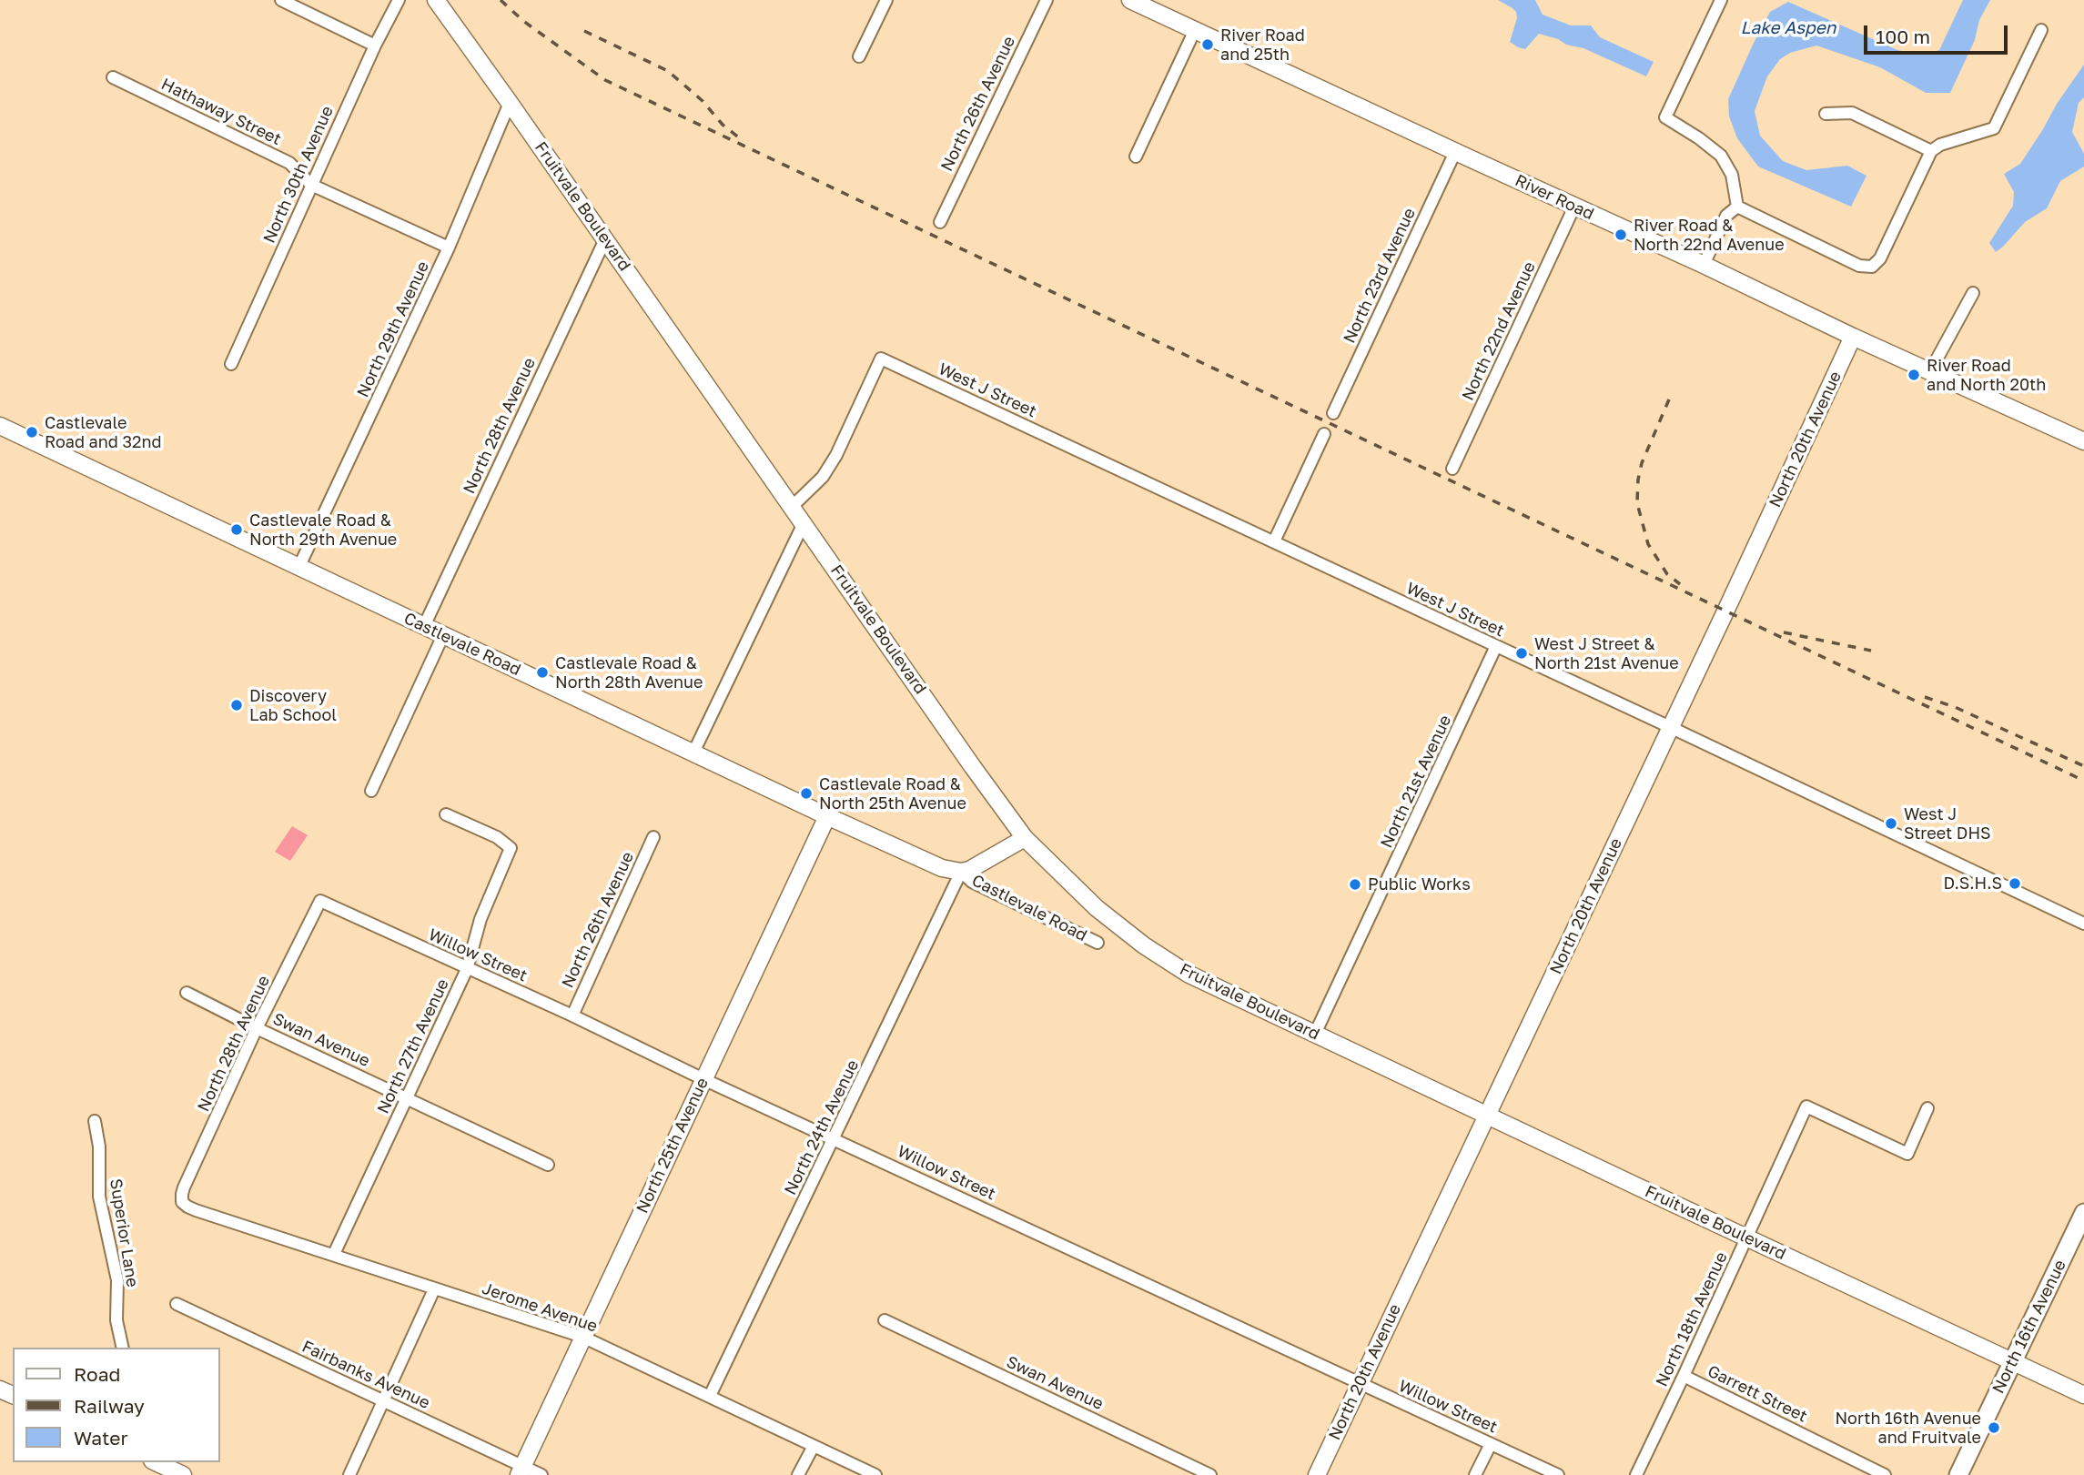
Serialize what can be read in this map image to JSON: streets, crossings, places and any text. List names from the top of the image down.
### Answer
{
  "streets": {
    "main road": ["North 16th Avenue"],
    "street": [
      "North 26th Avenue",
      "Hathaway Street",
      "North 30th Avenue",
      "River Road",
      "Fruitvale Boulevard",
      "North 23rd Avenue",
      "North 29th Avenue",
      "North 22nd Avenue",
      "West J Street",
      "North 28th Avenue",
      "North 20th Avenue",
      "Castlevale Road",
      "North 21st Avenue",
      "Willow Street",
      "Swan Avenue",
      "North 27th Avenue",
      "North 24th Avenue",
      "North 25th Avenue",
      "Superior Lane",
      "Jerome Avenue",
      "North 18th Avenue",
      "Fairbanks Avenue",
      "Garrett Street"
    ]
  },
  "crossings": [
    ["North 26th Avenue", "Willow Street"],
    ["Hathaway Street", "North 30th Avenue"],
    ["Hathaway Street", "North 29th Avenue"],
    ["River Road", "North 23rd Avenue"],
    ["River Road", "North 22nd Avenue"],
    ["River Road", "North 20th Avenue"],
    ["Fruitvale Boulevard", "North 29th Avenue"],
    ["Fruitvale Boulevard", "West J Street"],
    ["Fruitvale Boulevard", "North 28th Avenue"],
    ["Fruitvale Boulevard", "North 20th Avenue"],
    ["Fruitvale Boulevard", "Castlevale Road"],
    ["Fruitvale Boulevard", "North 21st Avenue"],
    ["Fruitvale Boulevard", "North 18th Avenue"],
    ["Fruitvale Boulevard", "North 16th Avenue"],
    ["North 29th Avenue", "Castlevale Road"],
    ["West J Street", "North 20th Avenue"],
    ["West J Street", "North 21st Avenue"],
    ["North 28th Avenue", "Castlevale Road"],
    ["North 28th Avenue", "Willow Street"],
    ["North 28th Avenue", "Swan Avenue"],
    ["North 28th Avenue", "Jerome Avenue"],
    ["North 20th Avenue", "Willow Street"],
    ["Castlevale Road", "North 24th Avenue"],
    ["Castlevale Road", "North 25th Avenue"],
    ["Willow Street", "North 27th Avenue"],
    ["Willow Street", "North 24th Avenue"],
    ["Willow Street", "North 25th Avenue"],
    ["Swan Avenue", "North 27th Avenue"],
    ["North 27th Avenue", "Jerome Avenue"],
    ["North 24th Avenue", "Jerome Avenue"],
    ["North 25th Avenue", "Jerome Avenue"],
    ["North 25th Avenue", "Fairbanks Avenue"],
    ["North 18th Avenue", "Garrett Street"]
  ],
  "water": ["Lake Aspen"],
  "places": [
    "River Road and 25th",
    "River Road & North 22nd Avenue",
    "River Road and North 20th",
    "Castlevale Road and 32nd",
    "Castlevale Road & North 29th Avenue",
    "West J Street & North 21st Avenue",
    "Castlevale Road & North 28th Avenue",
    "Discovery Lab School",
    "Castlevale Road & North 25th Avenue",
    "West J Street DHS",
    "D.S.H.S",
    "Public Works",
    "North 16th Avenue and Fruitvale"
  ],
  "legend": ["Road", "Railway", "Water"],
  "scale_bar": "100 m"
}
